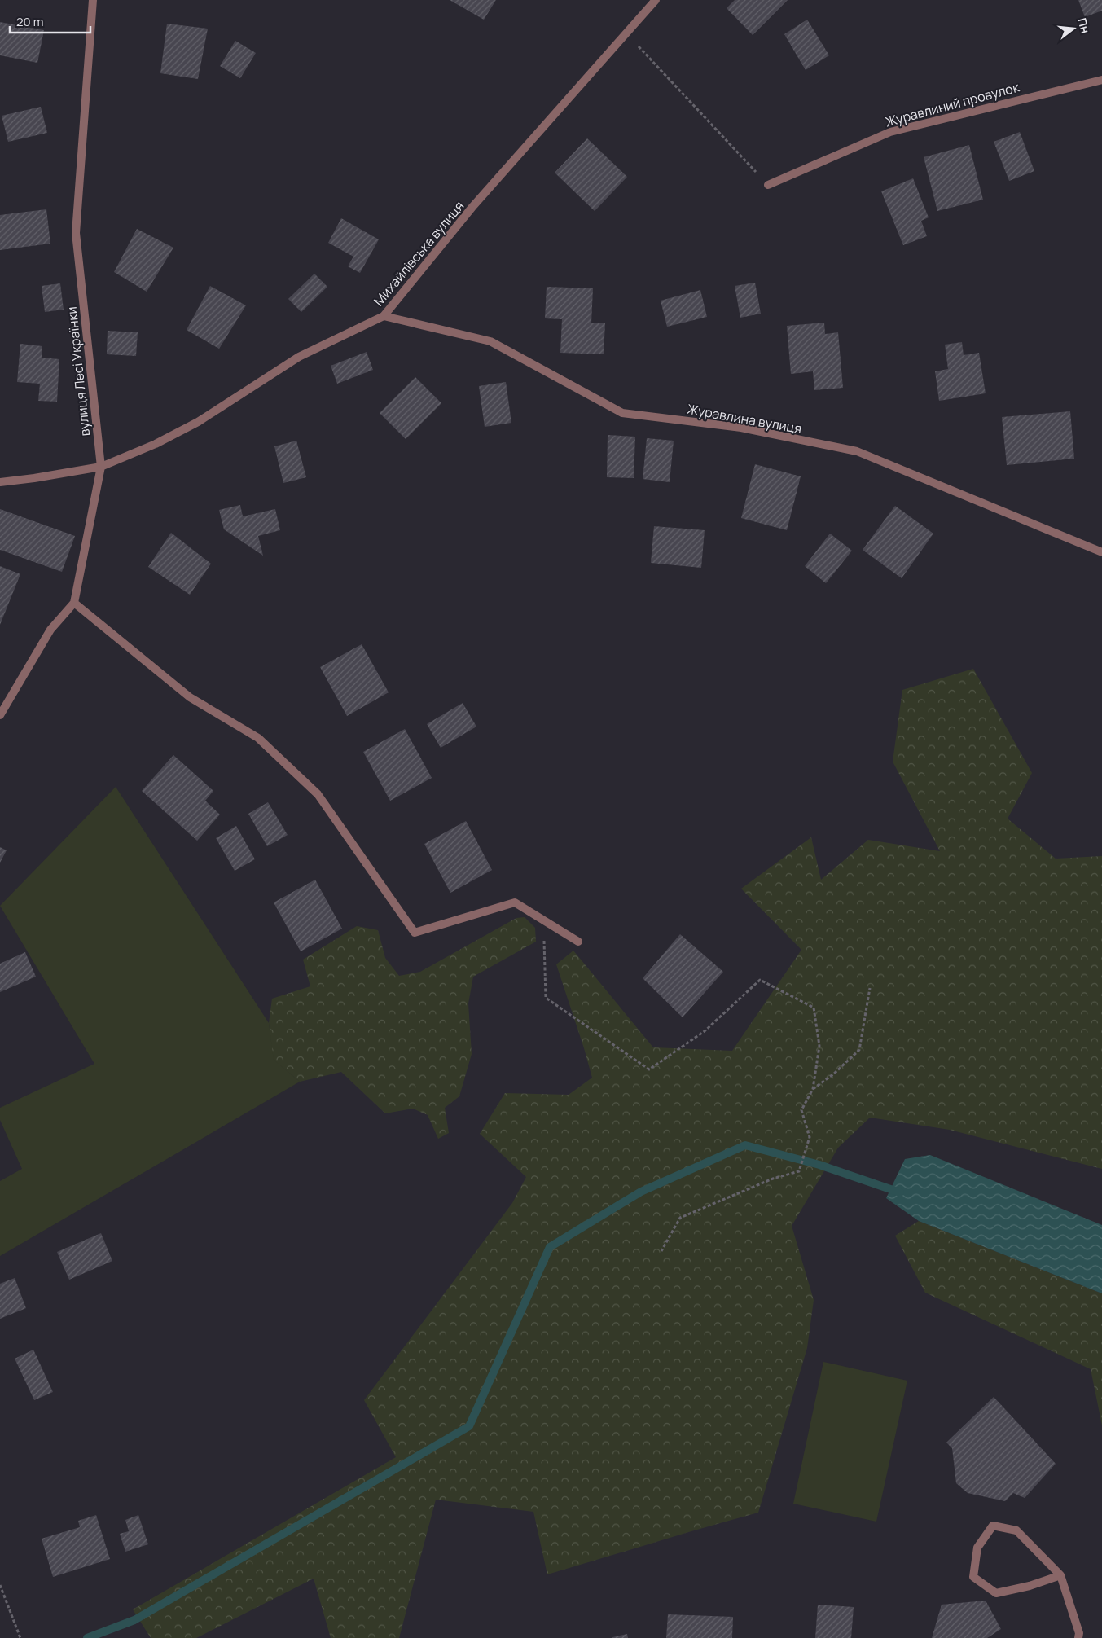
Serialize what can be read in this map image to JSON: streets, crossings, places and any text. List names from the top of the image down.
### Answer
{
  "streets": {
    "street": [
      "Журавлиний провулок",
      "Михайлівська вулиця",
      "вулиця Лесі Українки",
      "Журавлина вулиця"
    ]
  },
  "crossings": [
    ["Михайлівська вулиця", "вулиця Лесі Українки"],
    ["Михайлівська вулиця", "Журавлина вулиця"]
  ],
  "scale_bar": "20 m",
  "north": "right"
}
